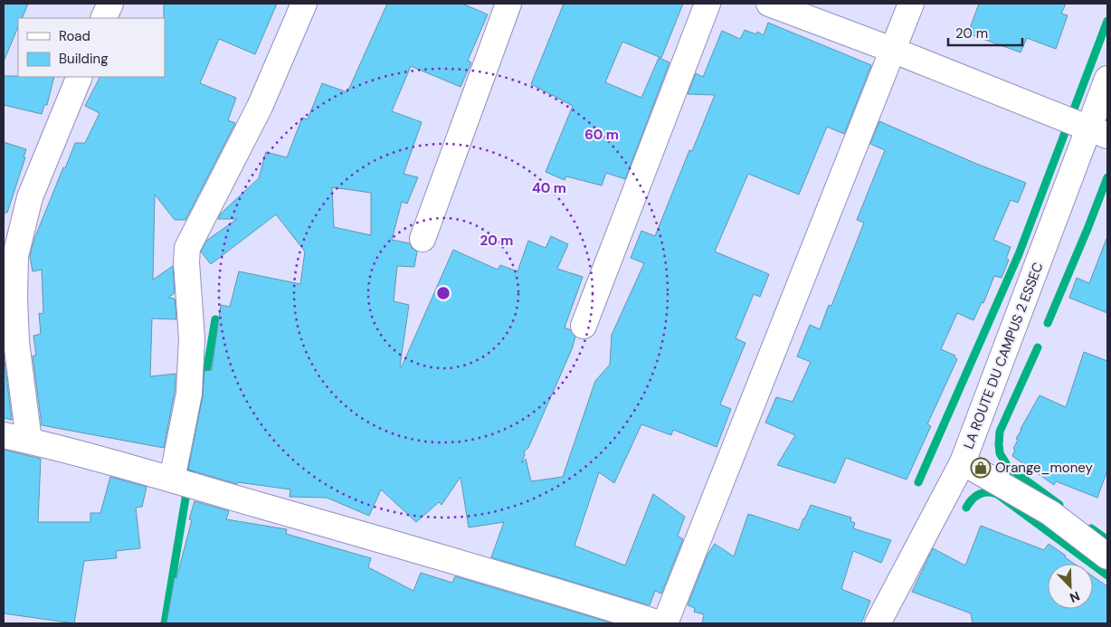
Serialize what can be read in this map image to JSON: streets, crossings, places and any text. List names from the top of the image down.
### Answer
{
  "streets": {
    "street": ["LA ROUTE DU CAMPUS 2 ESSEC"]
  },
  "places": {
    "shop": ["Orange_money"]
  },
  "legend": ["Road", "Building"],
  "scale_bar": "20 m",
  "north": "bottom right",
  "rings": ["60 m", "40 m", "20 m"]
}
